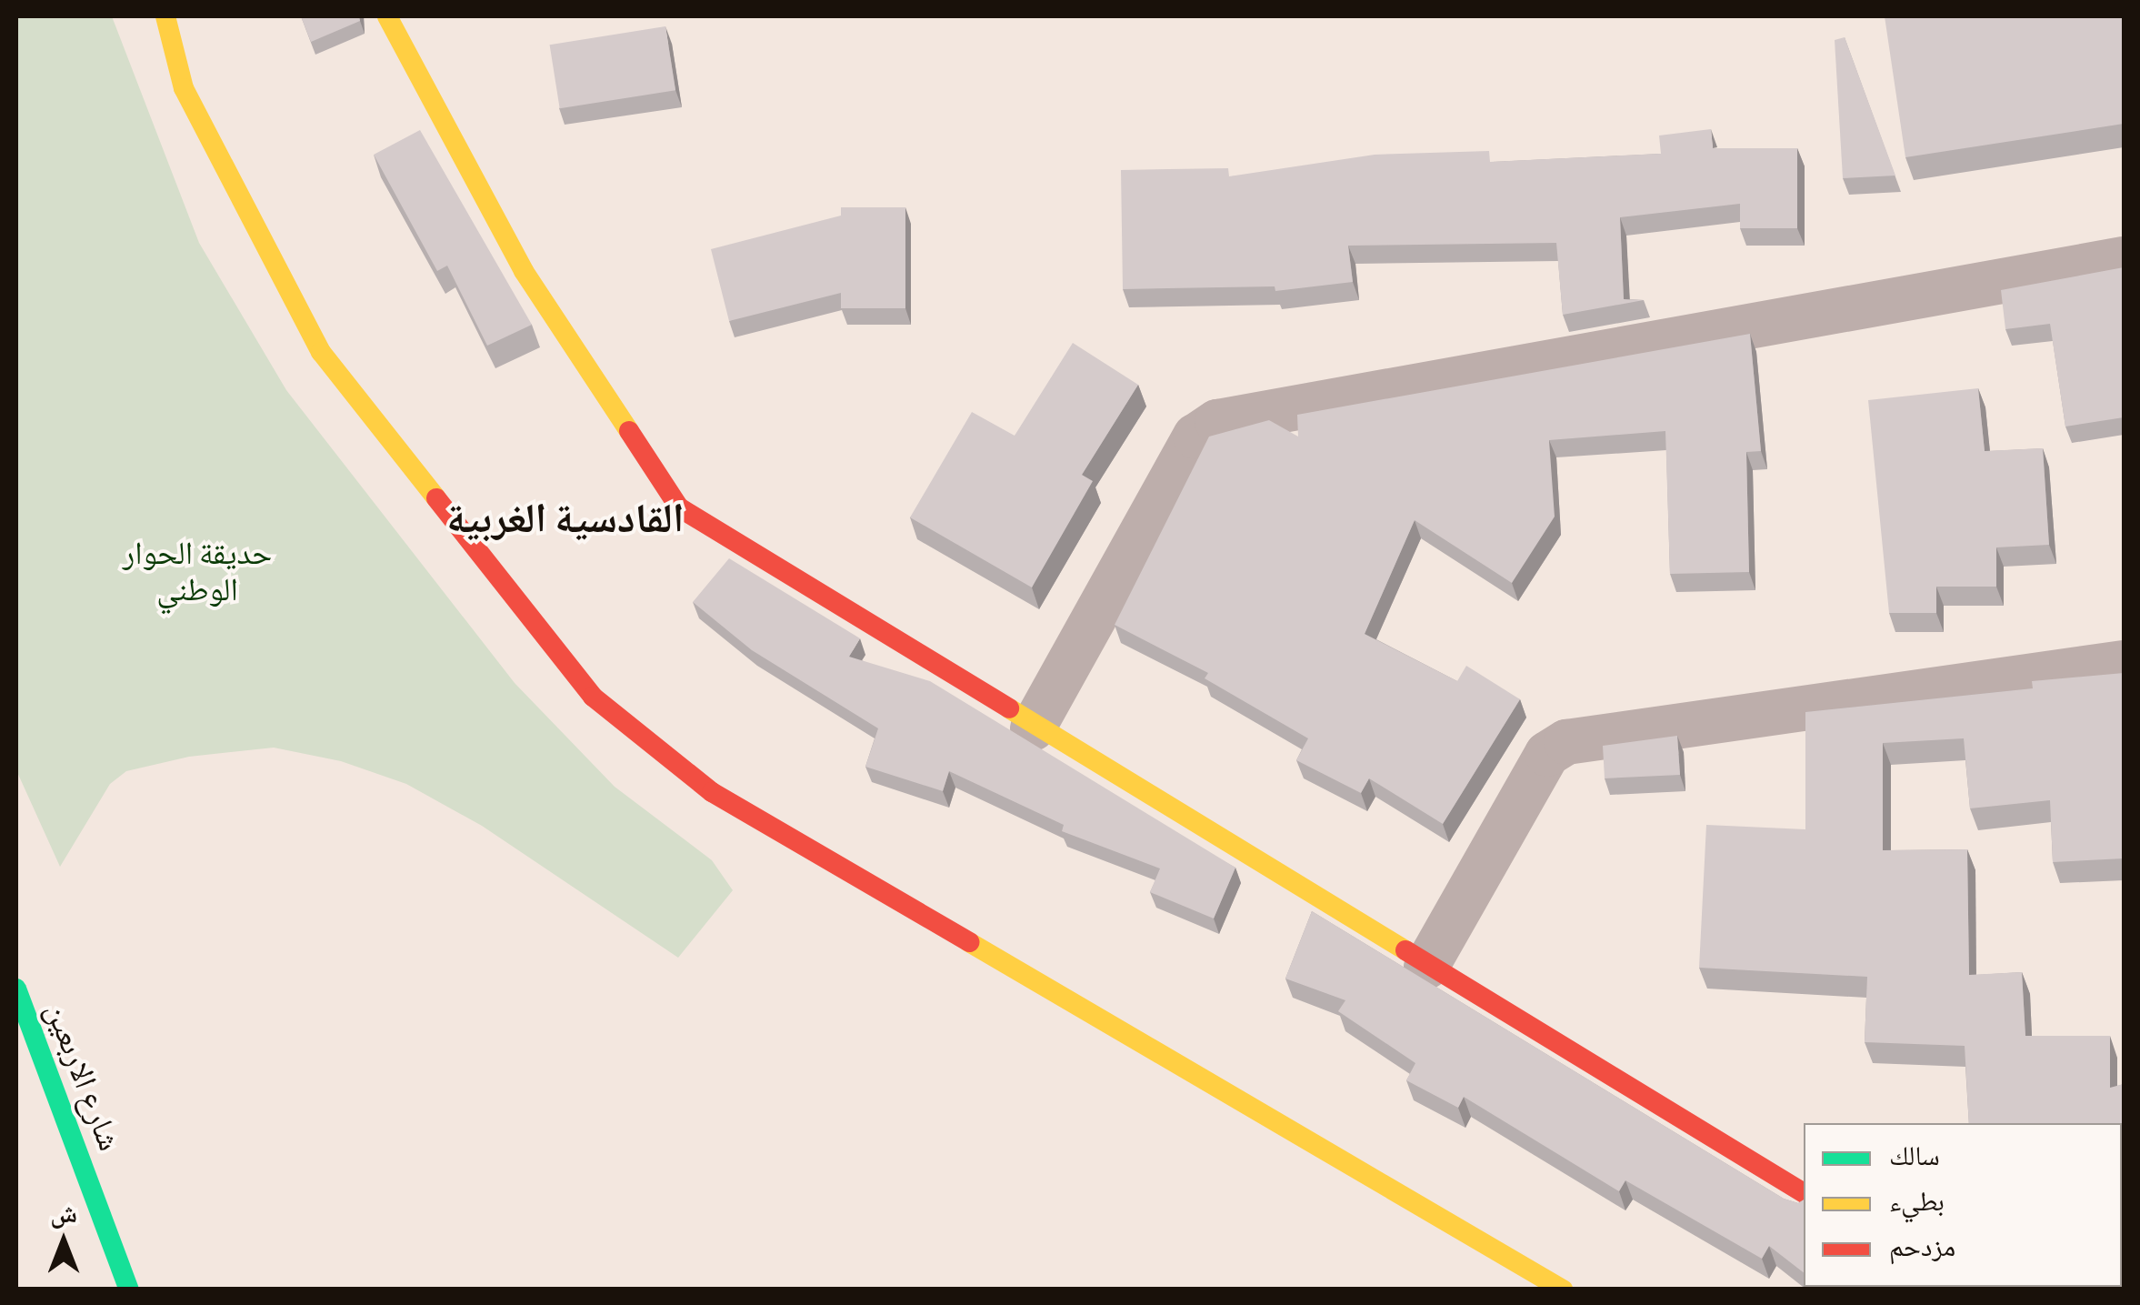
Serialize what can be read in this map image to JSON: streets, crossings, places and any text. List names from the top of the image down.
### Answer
{
  "streets": {
    "street": ["شارع الاربعين"]
  },
  "districts": ["القادسية الغربية"],
  "parks": ["حديقة الحوار الوطني"],
  "legend": ["سالك", "بطيء", "مزدحم"],
  "north": "top"
}
